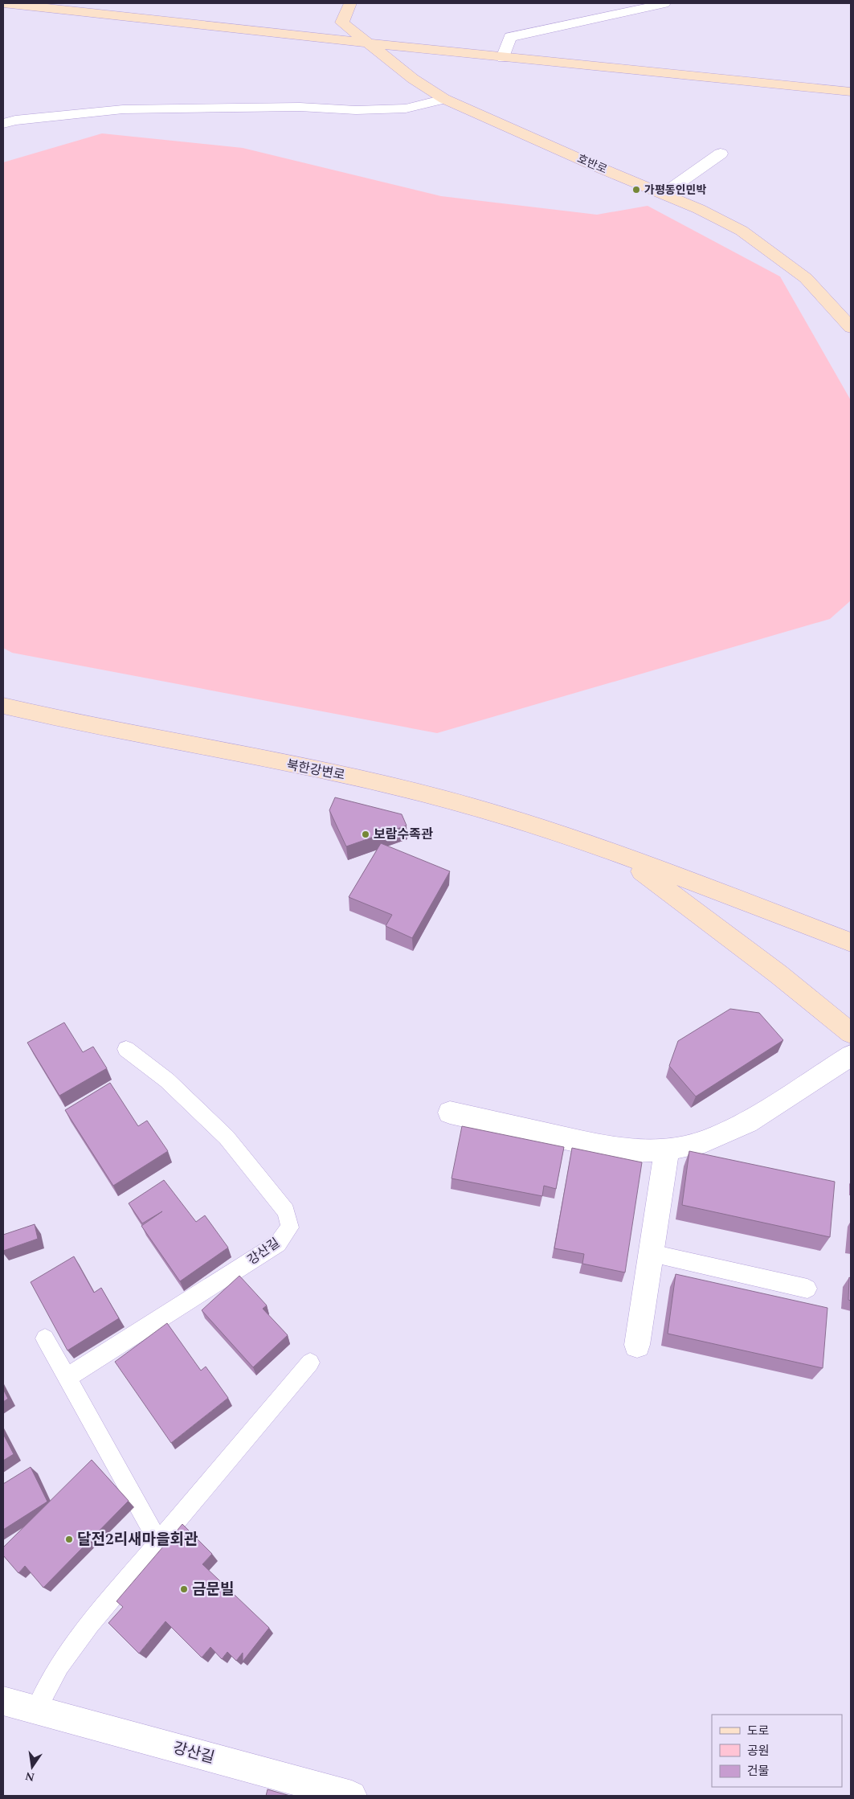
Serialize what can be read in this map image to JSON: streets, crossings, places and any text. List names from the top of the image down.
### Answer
{
  "streets": {
    "main road": ["호반로", "북한강변로"],
    "street": ["강산길"]
  },
  "places": [
    "가평동인민박",
    "보람수족관",
    "달전2리새마을회관",
    "금문빌"
  ],
  "legend": ["도로", "공원", "건물"],
  "north": "bottom"
}
